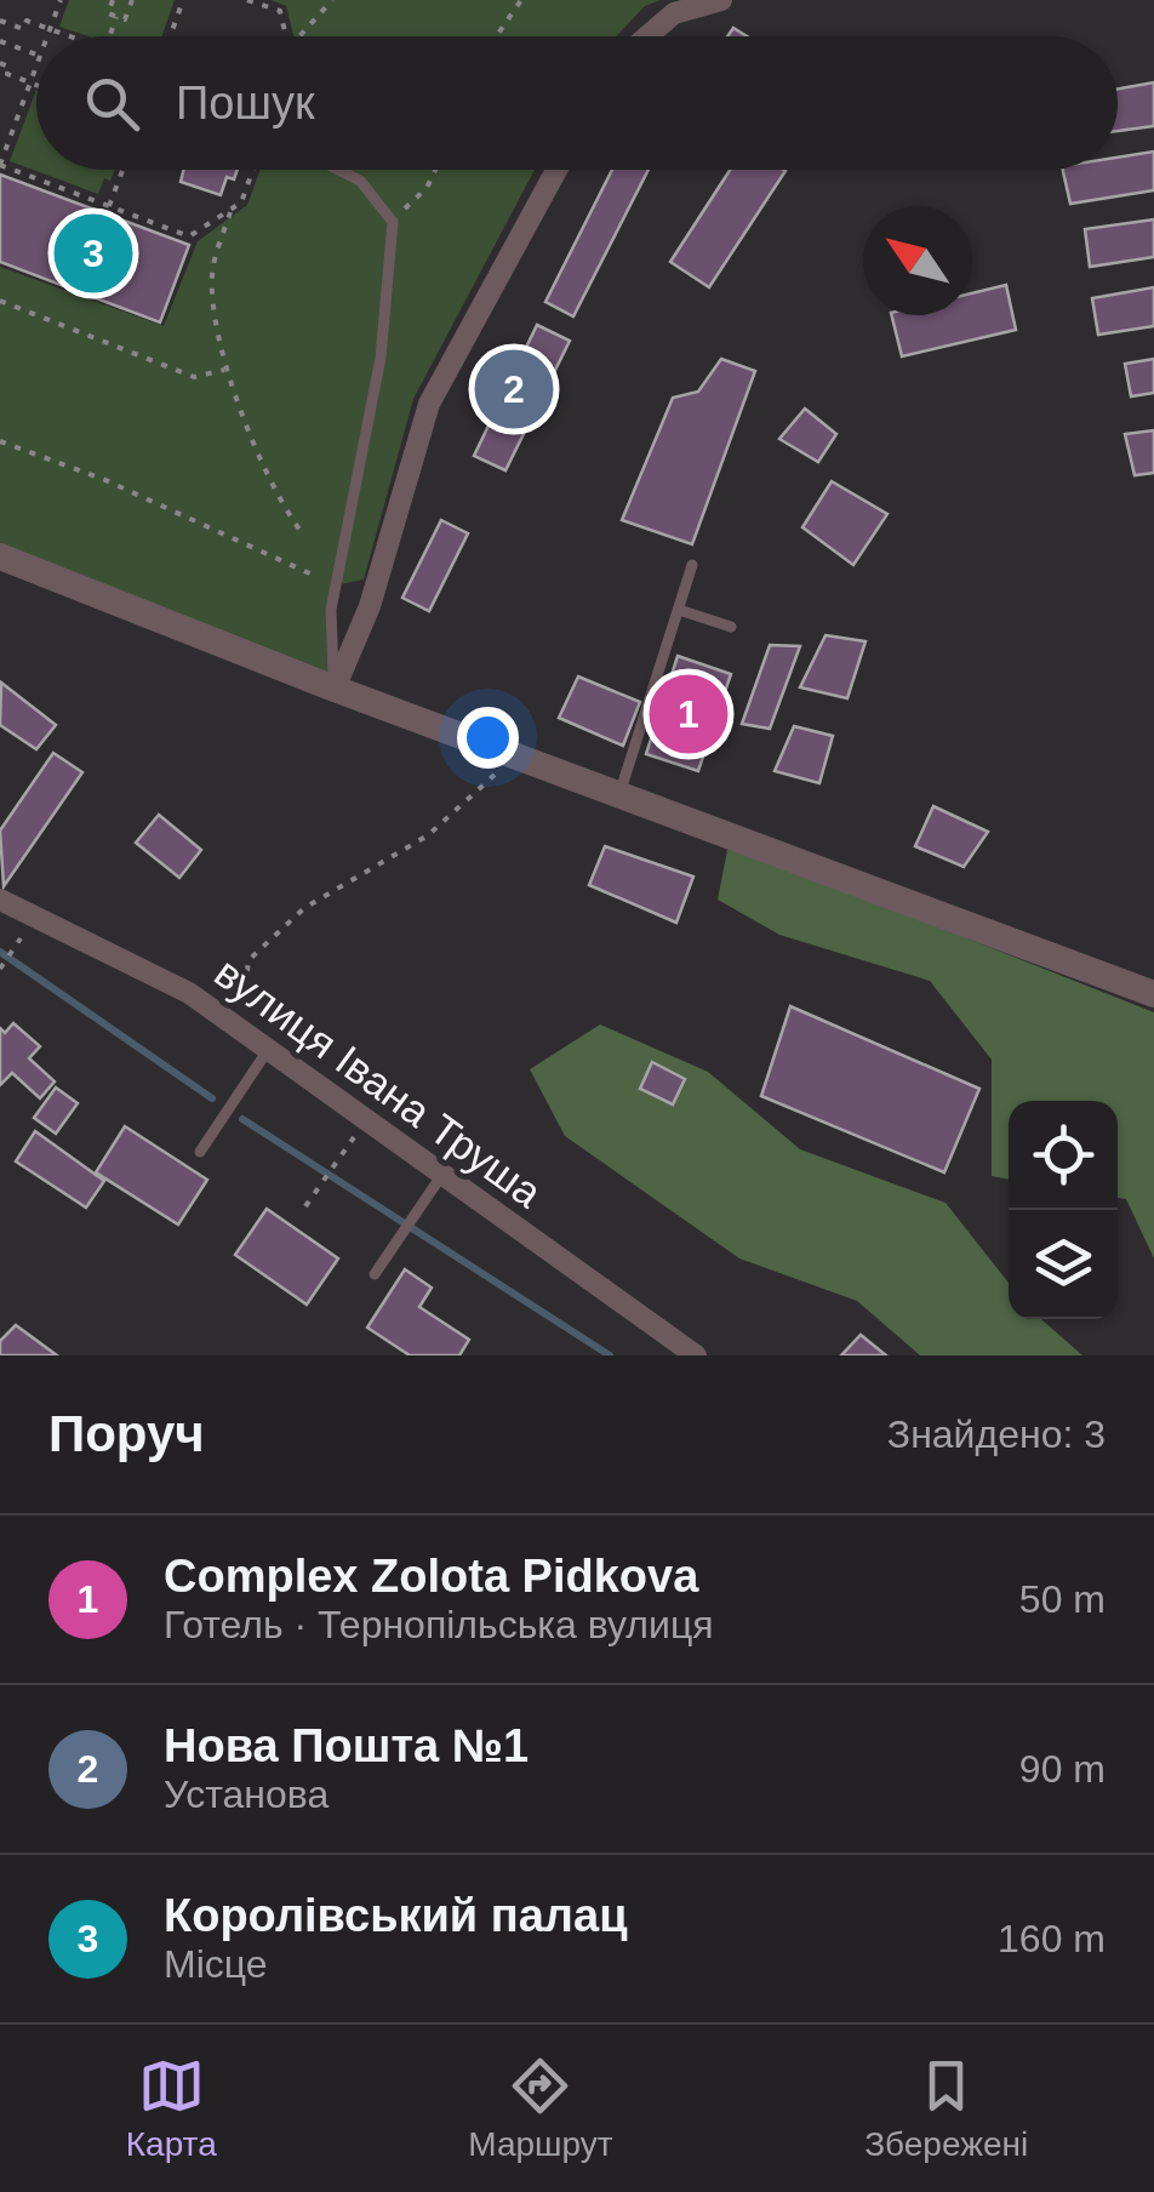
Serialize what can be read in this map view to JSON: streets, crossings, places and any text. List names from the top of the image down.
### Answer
{
  "streets": {
    "street": ["вулиця Івана Труша"]
  },
  "north": "top left",
  "page": {
    "search": "Пошук",
    "pins": ["3", "2", "1"],
    "heading": ["Поруч", "Знайдено: 3"],
    "list": [
      {
        "mark": "1",
        "name": "Complex Zolota Pidkova",
        "note": "Готель · Тернопільська вулиця",
        "value": "50 m"
      },
      {
        "mark": "2",
        "name": "Нова Пошта №1",
        "note": "Установа",
        "value": "90 m"
      },
      {
        "mark": "3",
        "name": "Королівський палац",
        "note": "Місце",
        "value": "160 m"
      }
    ],
    "nav": ["Карта", "Маршрут", "Збережені"]
  }
}
